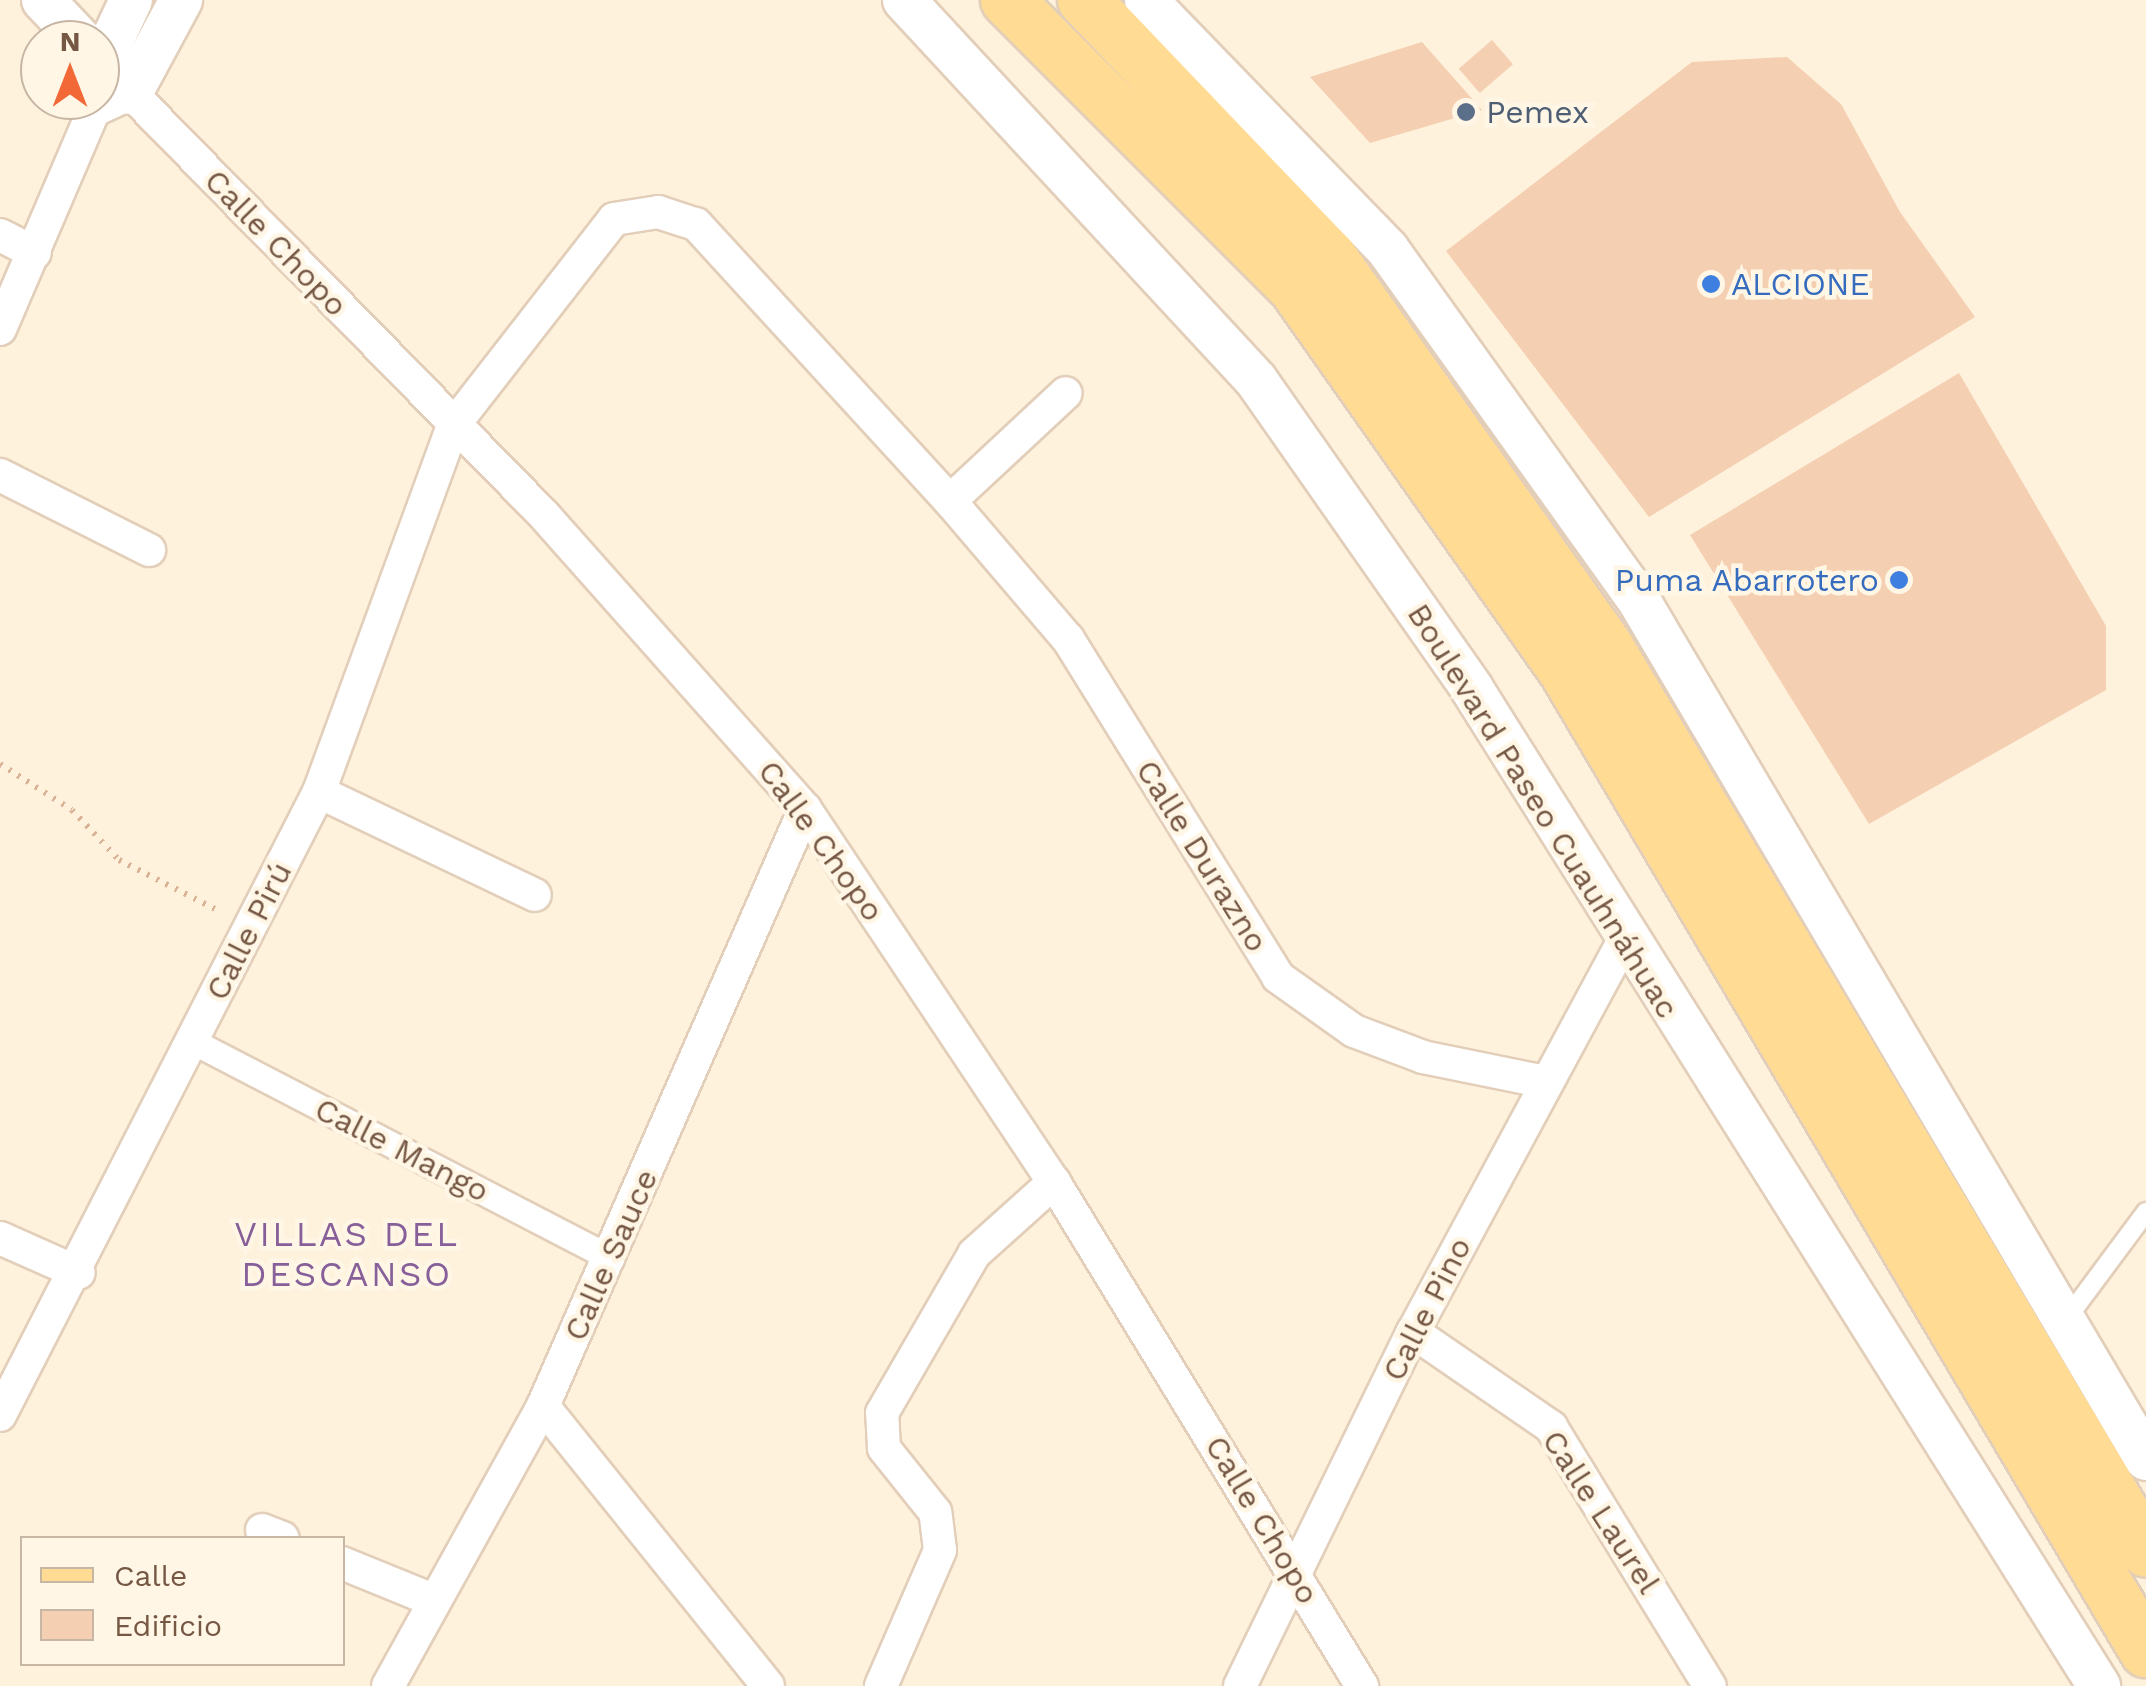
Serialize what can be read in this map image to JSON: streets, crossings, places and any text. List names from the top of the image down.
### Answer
{
  "streets": {
    "street": [
      "Calle Chopo",
      "Boulevard Paseo Cuauhnáhuac",
      "Calle Durazno",
      "Calle Pirú",
      "Calle Mango",
      "Calle Sauce",
      "Calle Pino",
      "Calle Laurel"
    ]
  },
  "crossings": [
    ["Calle Chopo", "Calle Durazno"],
    ["Calle Chopo", "Calle Pirú"],
    ["Calle Chopo", "Calle Sauce"],
    ["Calle Chopo", "Calle Pino"],
    ["Boulevard Paseo Cuauhnáhuac", "Calle Pino"],
    ["Calle Durazno", "Calle Pirú"],
    ["Calle Durazno", "Calle Pino"],
    ["Calle Pirú", "Calle Mango"],
    ["Calle Mango", "Calle Sauce"],
    ["Calle Pino", "Calle Laurel"]
  ],
  "districts": ["VILLAS DEL DESCANSO"],
  "places": ["Pemex", "ALCIONE", "Puma Abarrotero"],
  "legend": ["Calle", "Edificio"],
  "north": "top"
}
